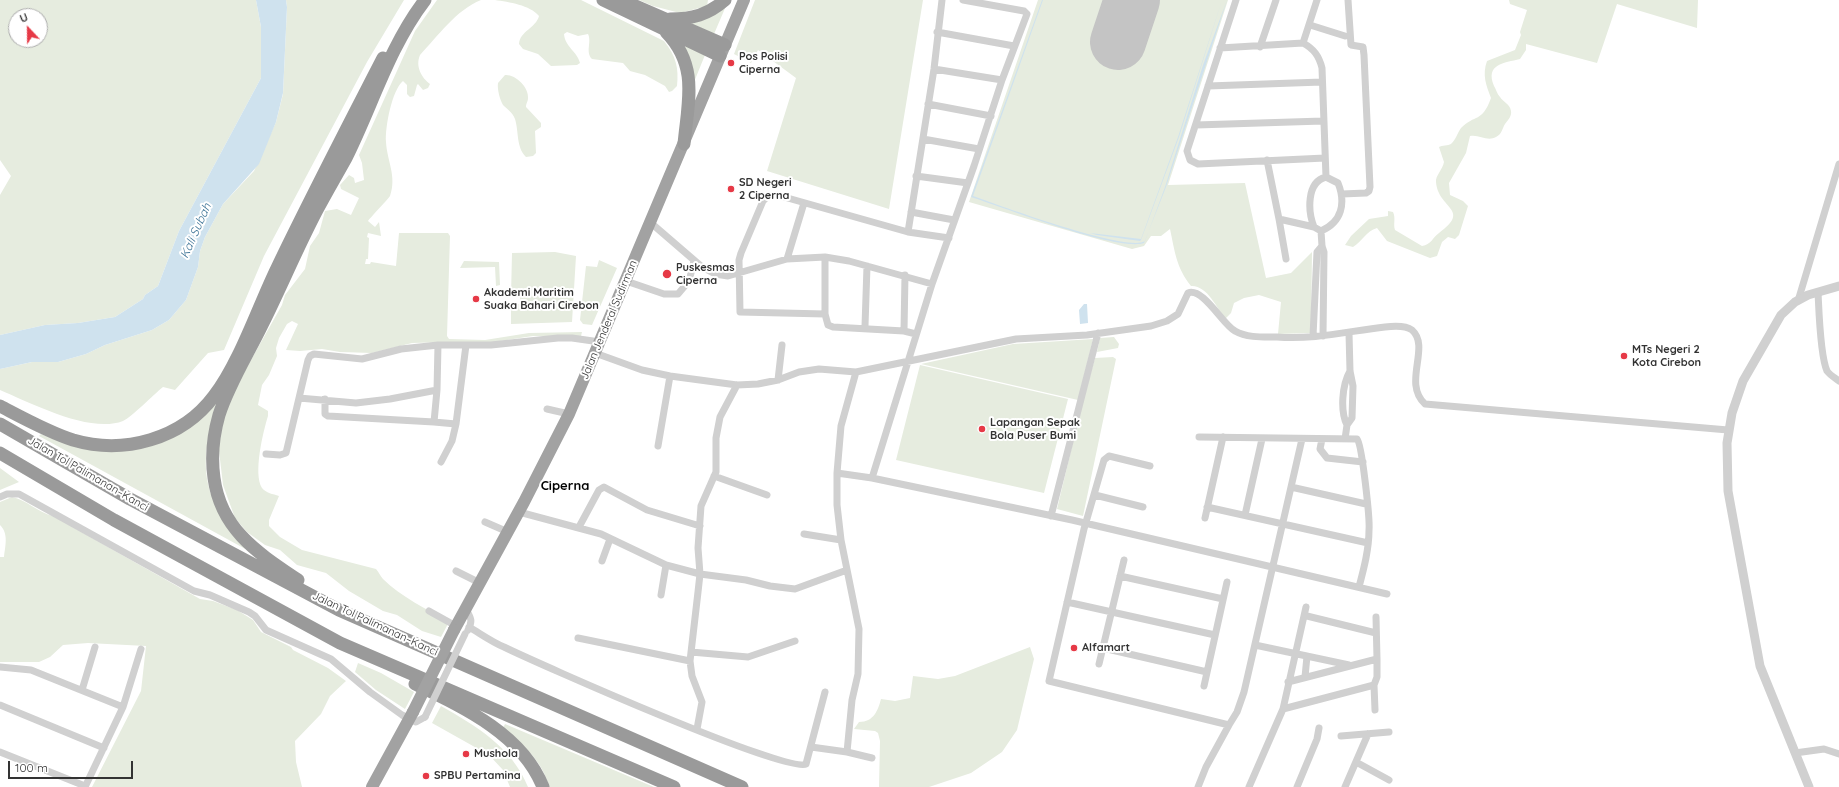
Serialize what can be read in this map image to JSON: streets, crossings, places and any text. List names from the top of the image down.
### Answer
{
  "streets": {
    "highway": ["Jalan Jenderal Sudirman", "Jalan Tol Palimanan–Kanci"]
  },
  "districts": ["Ciperna"],
  "water": ["Kali Subah"],
  "places": [
    "Pos Polisi Ciperna",
    "SD Negeri 2 Ciperna",
    "Puskesmas Ciperna",
    "Akademi Maritim Suaka Bahari Cirebon",
    "MTs Negeri 2 Kota Cirebon",
    "Lapangan Sepak Bola Puser Bumi",
    "Alfamart",
    "Mushola",
    "SPBU Pertamina"
  ],
  "scale_bar": "100 m",
  "north": "top"
}
